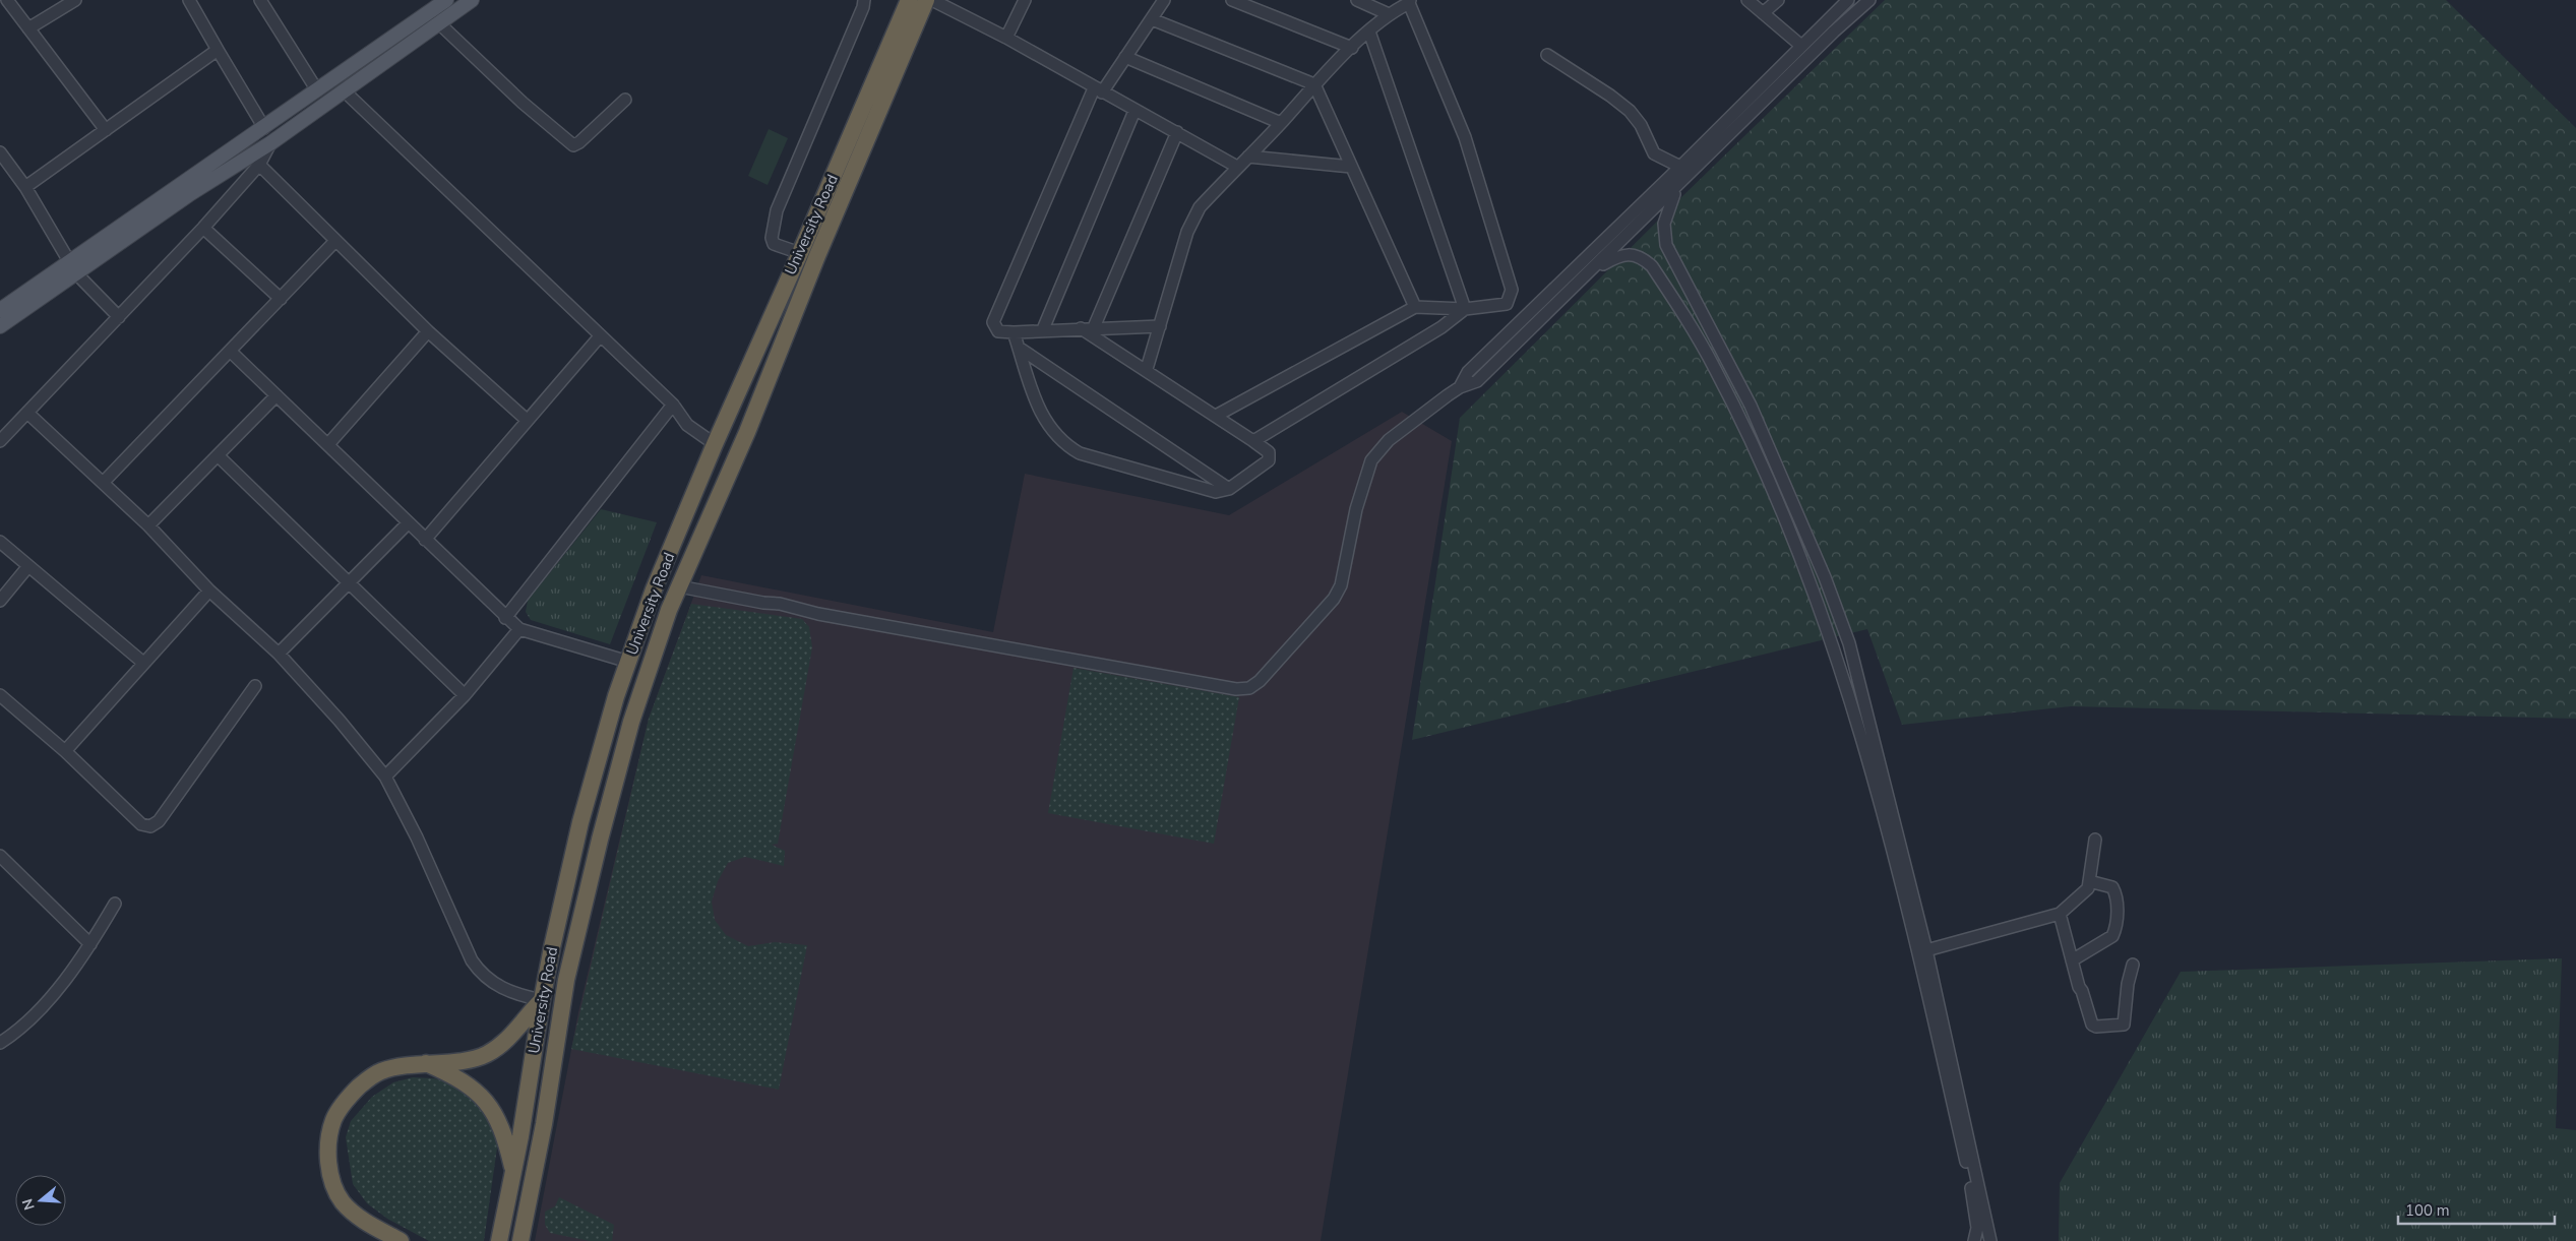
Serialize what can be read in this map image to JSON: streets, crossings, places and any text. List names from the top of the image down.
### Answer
{
  "streets": {
    "highway": ["University Road"]
  },
  "scale_bar": "100 m",
  "north": "left"
}
